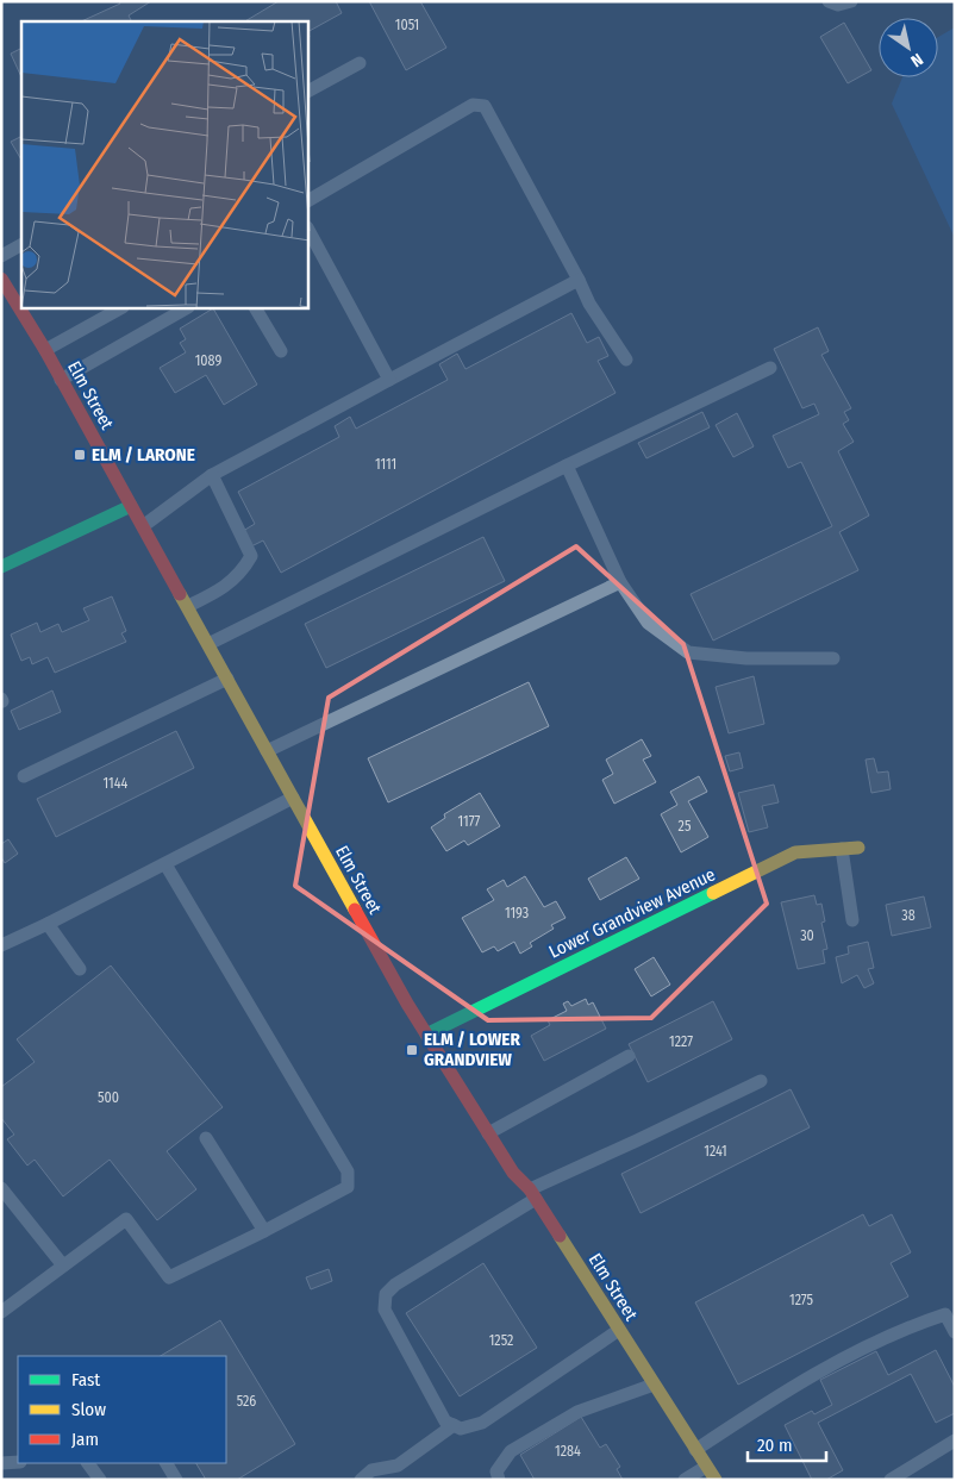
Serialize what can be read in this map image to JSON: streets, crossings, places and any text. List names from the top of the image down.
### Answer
{
  "streets": {
    "main road": ["Elm Street", "Lower Grandview Avenue"]
  },
  "crossings": [
    ["Elm Street", "Lower Grandview Avenue"]
  ],
  "places": {
    "transit": ["ELM / LARONE", "ELM / LOWER GRANDVIEW"]
  },
  "house_numbers": [
    "1051",
    "1089",
    "1111",
    "1144",
    "1177",
    "25",
    "1193",
    "38",
    "30",
    "1227",
    "500",
    "1241",
    "1275",
    "1252",
    "526",
    "1284"
  ],
  "legend": ["Fast", "Slow", "Jam"],
  "scale_bar": "20 m",
  "north": "bottom right"
}
